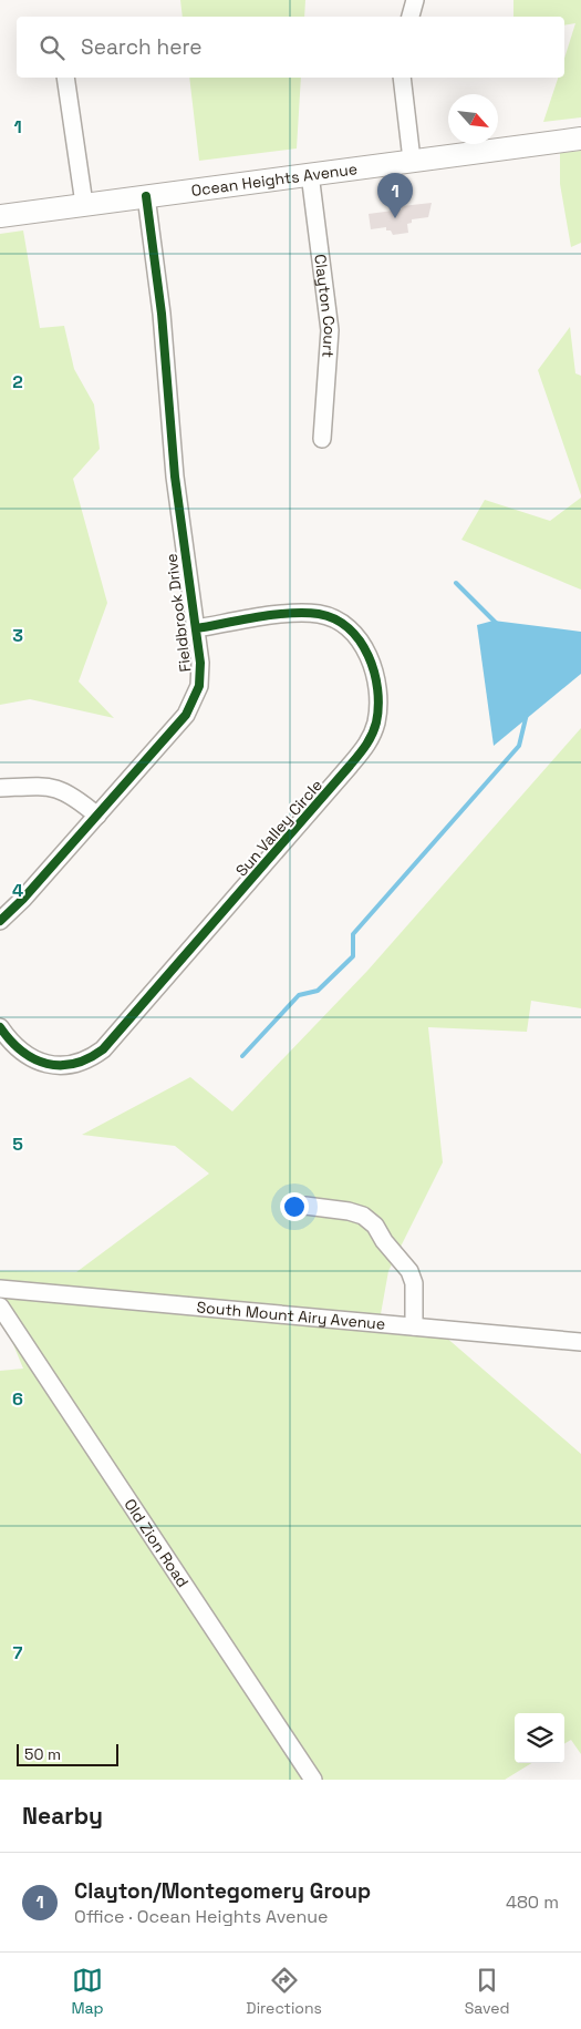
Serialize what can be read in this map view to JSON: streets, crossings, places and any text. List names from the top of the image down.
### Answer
{
  "streets": {
    "main road": ["Ocean Heights Avenue"],
    "street": [
      "Clayton Court",
      "Fieldbrook Drive",
      "Sun Valley Circle",
      "South Mount Airy Avenue",
      "Old Zion Road"
    ]
  },
  "crossings": [
    ["Ocean Heights Avenue", "Clayton Court"],
    ["Ocean Heights Avenue", "Fieldbrook Drive"],
    ["Fieldbrook Drive", "Sun Valley Circle"]
  ],
  "scale_bar": "50 m",
  "north": "bottom right",
  "page": {
    "search": "Search here",
    "pins": "1",
    "scale": "50 m",
    "heading": "Nearby",
    "list": [
      {
        "mark": "1",
        "name": "Clayton/Montegomery Group",
        "note": "Office · Ocean Heights Avenue",
        "value": "480 m"
      }
    ],
    "nav": ["Map", "Directions", "Saved"]
  },
  "grid": {
    "rows": [
      "1",
      "2",
      "3",
      "4",
      "5",
      "6",
      "7"
    ]
  }
}
